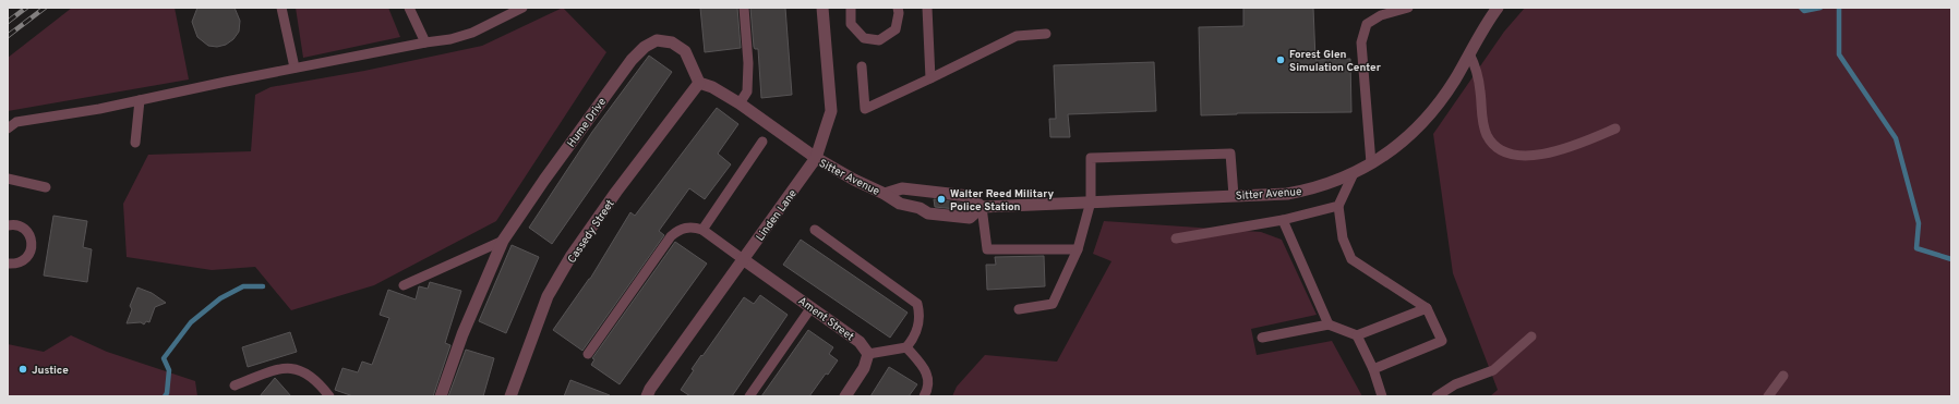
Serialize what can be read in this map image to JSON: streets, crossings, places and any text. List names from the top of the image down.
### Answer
{
  "streets": {
    "street": [
      "Hume Drive",
      "Sitter Avenue",
      "Linden Lane",
      "Cassedy Street",
      "Ament Street"
    ]
  },
  "crossings": [
    ["Hume Drive", "Cassedy Street"],
    ["Sitter Avenue", "Linden Lane"],
    ["Linden Lane", "Ament Street"]
  ],
  "places": ["Forest Glen Simulation Center", "Walter Reed Military Police Station", "Justice"]
}
